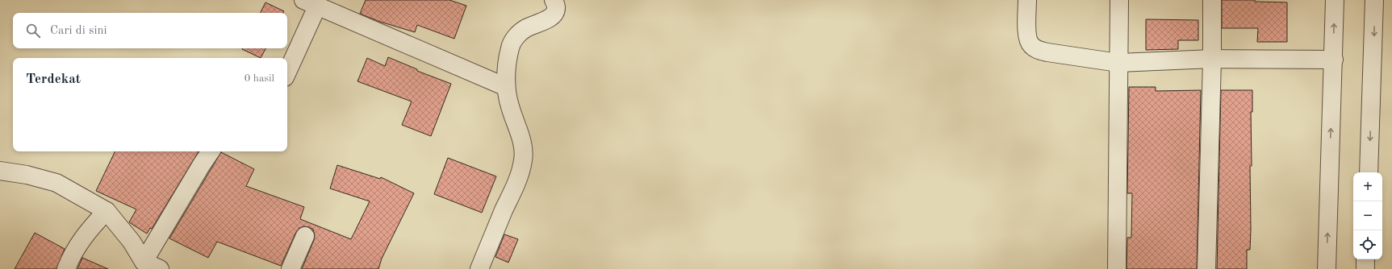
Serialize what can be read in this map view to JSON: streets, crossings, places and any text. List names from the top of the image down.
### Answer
{
  "page": {
    "search": "Cari di sini",
    "heading": ["Terdekat", "0 hasil"],
    "map_buttons": ["+", "−"]
  }
}
